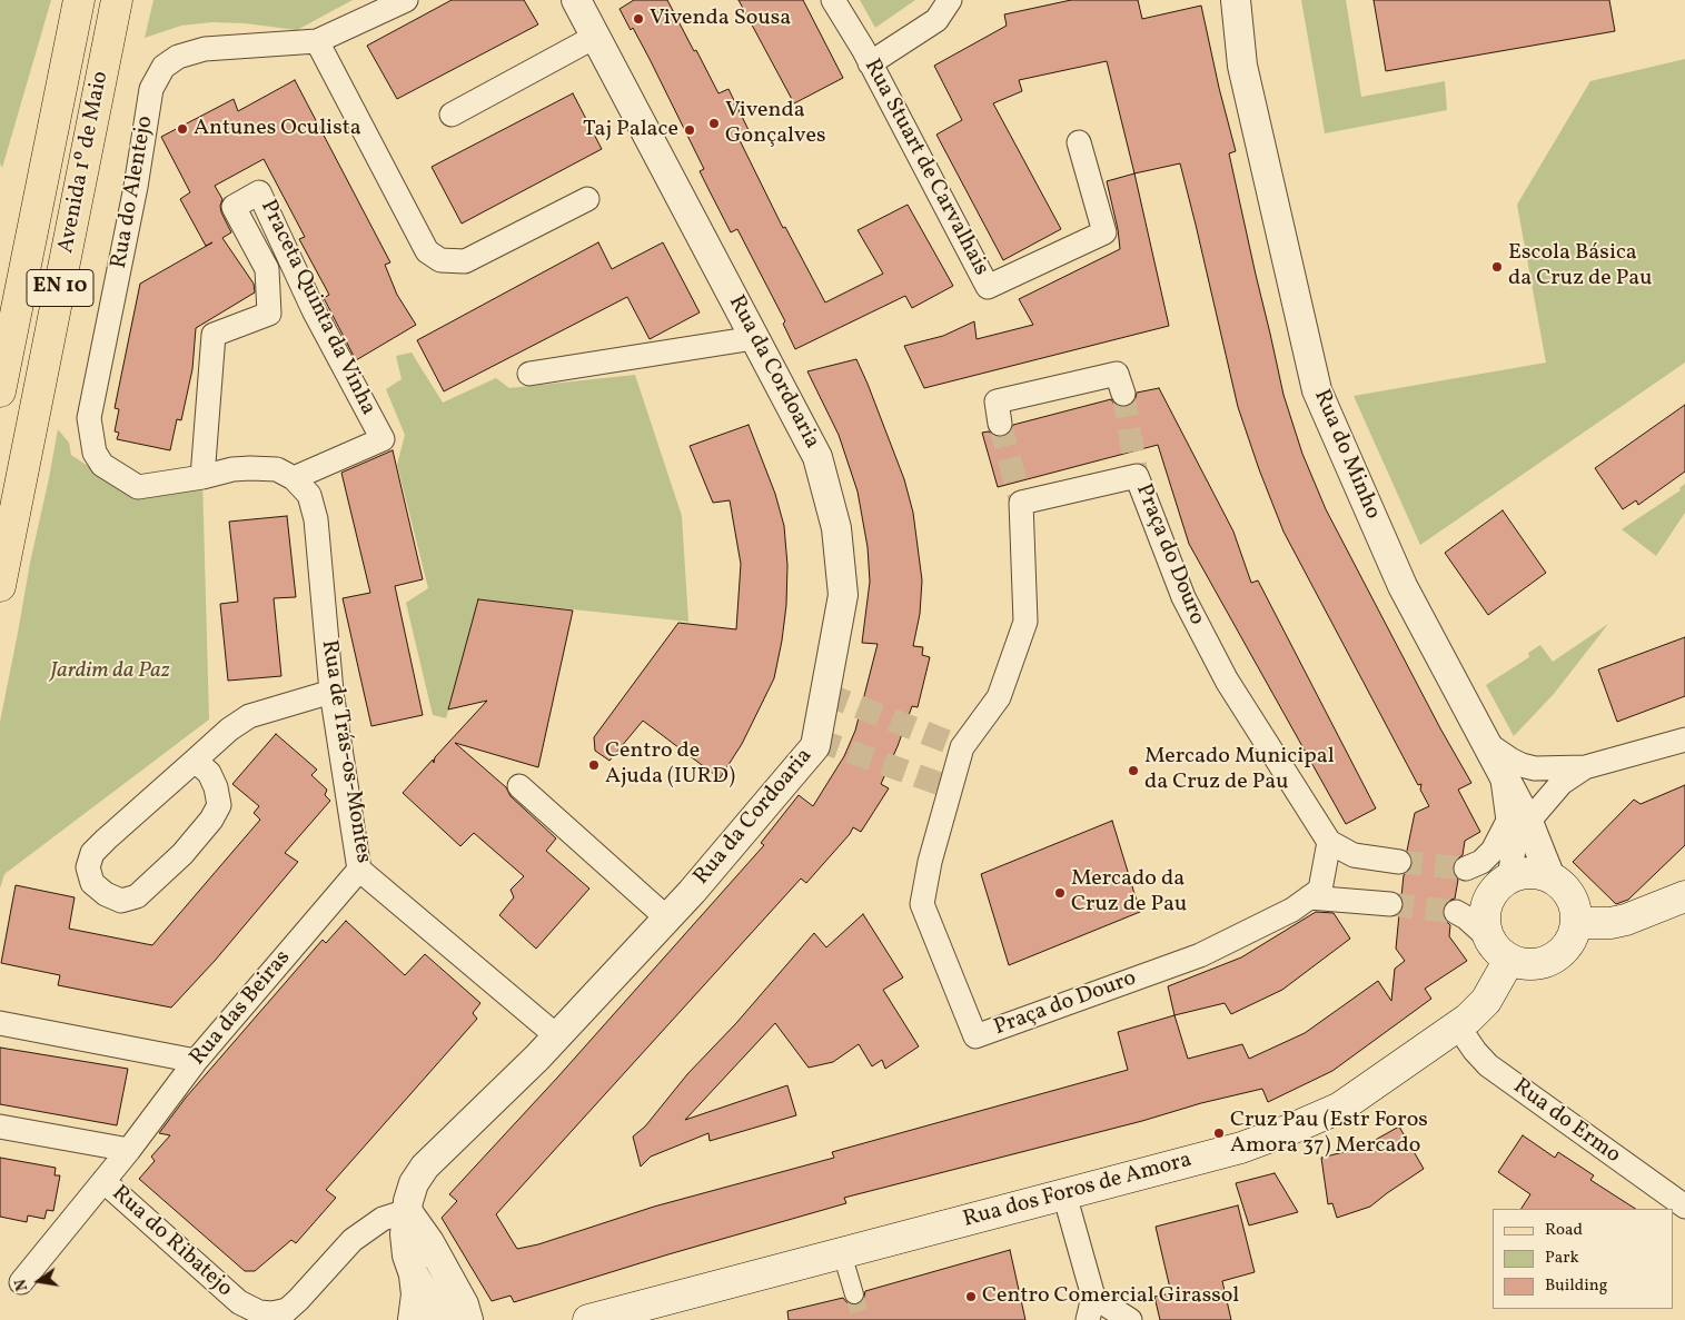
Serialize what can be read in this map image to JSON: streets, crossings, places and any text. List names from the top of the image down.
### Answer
{
  "streets": {
    "main road": ["Avenida 1º de Maio", "EN 10", "Rua dos Foros de Amora"],
    "street": [
      "Rua Stuart de Carvalhais",
      "Rua do Alentejo",
      "Praceta Quinta da Vinha",
      "Rua da Cordoaria",
      "Rua do Minho",
      "Praça do Douro",
      "Rua de Trás-os-Montes",
      "Rua das Beiras",
      "Rua do Ermo",
      "Rua do Ribatejo"
    ]
  },
  "crossings": [
    ["Rua do Alentejo", "Praceta Quinta da Vinha"],
    ["Praceta Quinta da Vinha", "Rua de Trás-os-Montes"],
    ["Rua da Cordoaria", "Rua de Trás-os-Montes"],
    ["Rua da Cordoaria", "Rua do Ribatejo"],
    ["Rua do Minho", "Rua dos Foros de Amora"],
    ["Rua de Trás-os-Montes", "Rua das Beiras"],
    ["Rua das Beiras", "Rua do Ribatejo"],
    ["Rua do Ermo", "Rua dos Foros de Amora"]
  ],
  "parks": ["Jardim da Paz"],
  "places": [
    "Vivenda Sousa",
    "Vivenda Gonçalves",
    "Antunes Oculista",
    "Taj Palace",
    "Escola Básica da Cruz de Pau",
    "Centro de Ajuda (IURD)",
    "Mercado Municipal da Cruz de Pau",
    "Mercado da Cruz de Pau",
    "Cruz Pau (Estr Foros Amora 37) Mercado",
    "Centro Comercial Girassol"
  ],
  "legend": ["Road", "Park", "Building"],
  "north": "left"
}
